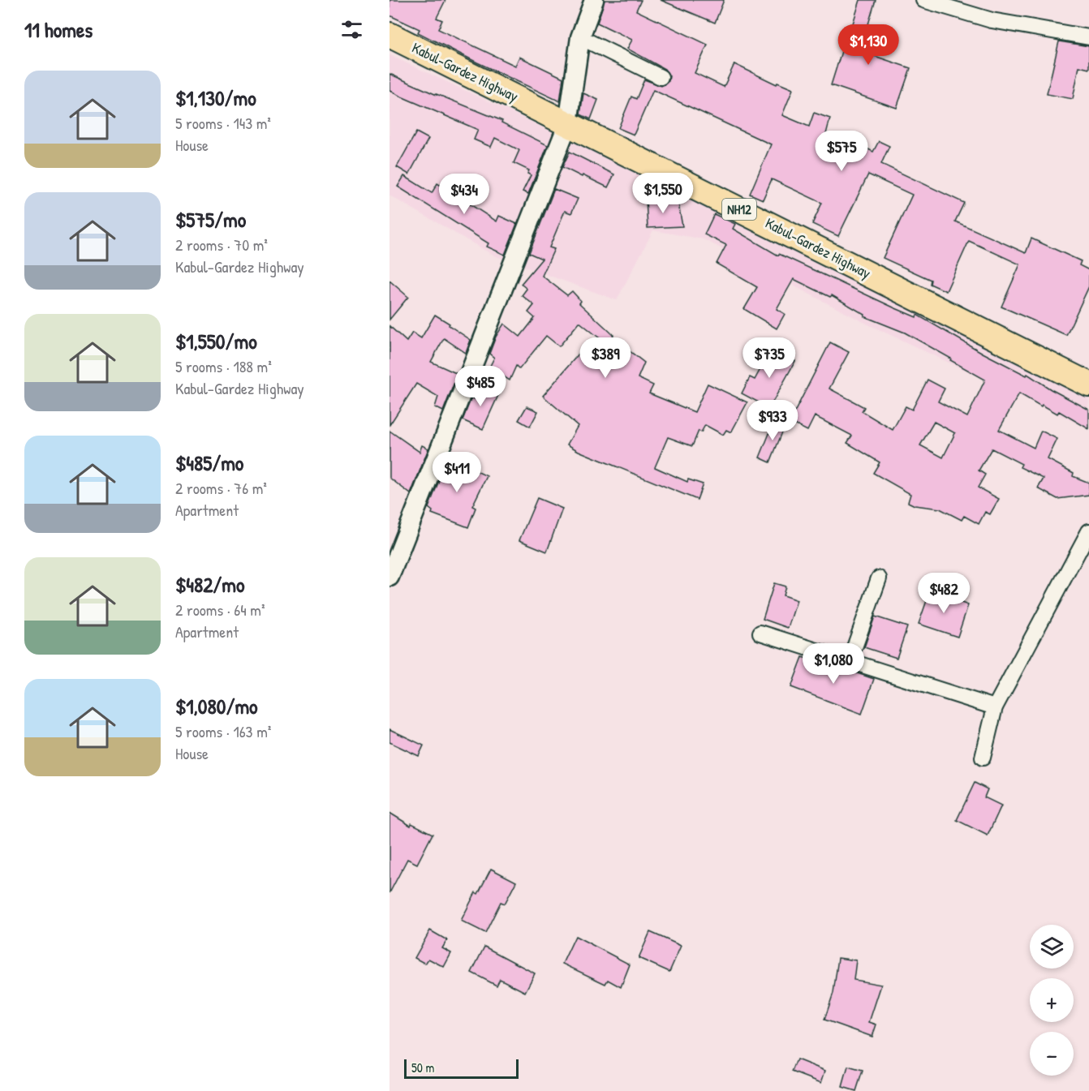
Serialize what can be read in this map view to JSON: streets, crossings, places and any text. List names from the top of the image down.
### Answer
{
  "streets": {
    "highway": ["Kabul-Gardez Highway", "NH12"]
  },
  "scale_bar": "50 m",
  "page": {
    "heading": "11 homes",
    "price": [
      "$1,130",
      "$575",
      "$1,550",
      "$434",
      "$389",
      "$735",
      "$485",
      "$933",
      "$411",
      "$482",
      "$1,080"
    ],
    "list": [
      {
        "name": "$1,130/mo",
        "note": "5 rooms · 143 m² · House"
      },
      {
        "name": "$575/mo",
        "note": "2 rooms · 70 m² · Kabul-Gardez Highway"
      },
      {
        "name": "$1,550/mo",
        "note": "5 rooms · 188 m² · Kabul-Gardez Highway"
      },
      {
        "name": "$485/mo",
        "note": "2 rooms · 76 m² · Apartment"
      },
      {
        "name": "$482/mo",
        "note": "2 rooms · 64 m² · Apartment"
      },
      {
        "name": "$1,080/mo",
        "note": "5 rooms · 163 m² · House"
      }
    ],
    "map_buttons": ["+", "−"],
    "scale": "50 m"
  }
}
